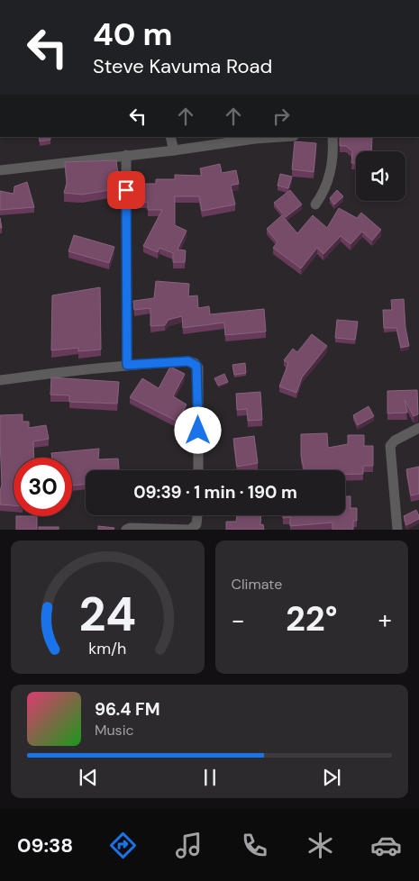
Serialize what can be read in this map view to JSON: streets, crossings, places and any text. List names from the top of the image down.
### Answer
{
  "page": {
    "turn": ["40 m", "Steve Kavuma Road"],
    "limit": "30",
    "trip": "09:39 · 1 min · 190 m",
    "tile": "Climate",
    "heat": ["−", "22°", "+"],
    "song": ["96.4 FM", "Music"],
    "tabs": "09:38",
    "gauge": ["24", "km/h"]
  }
}
